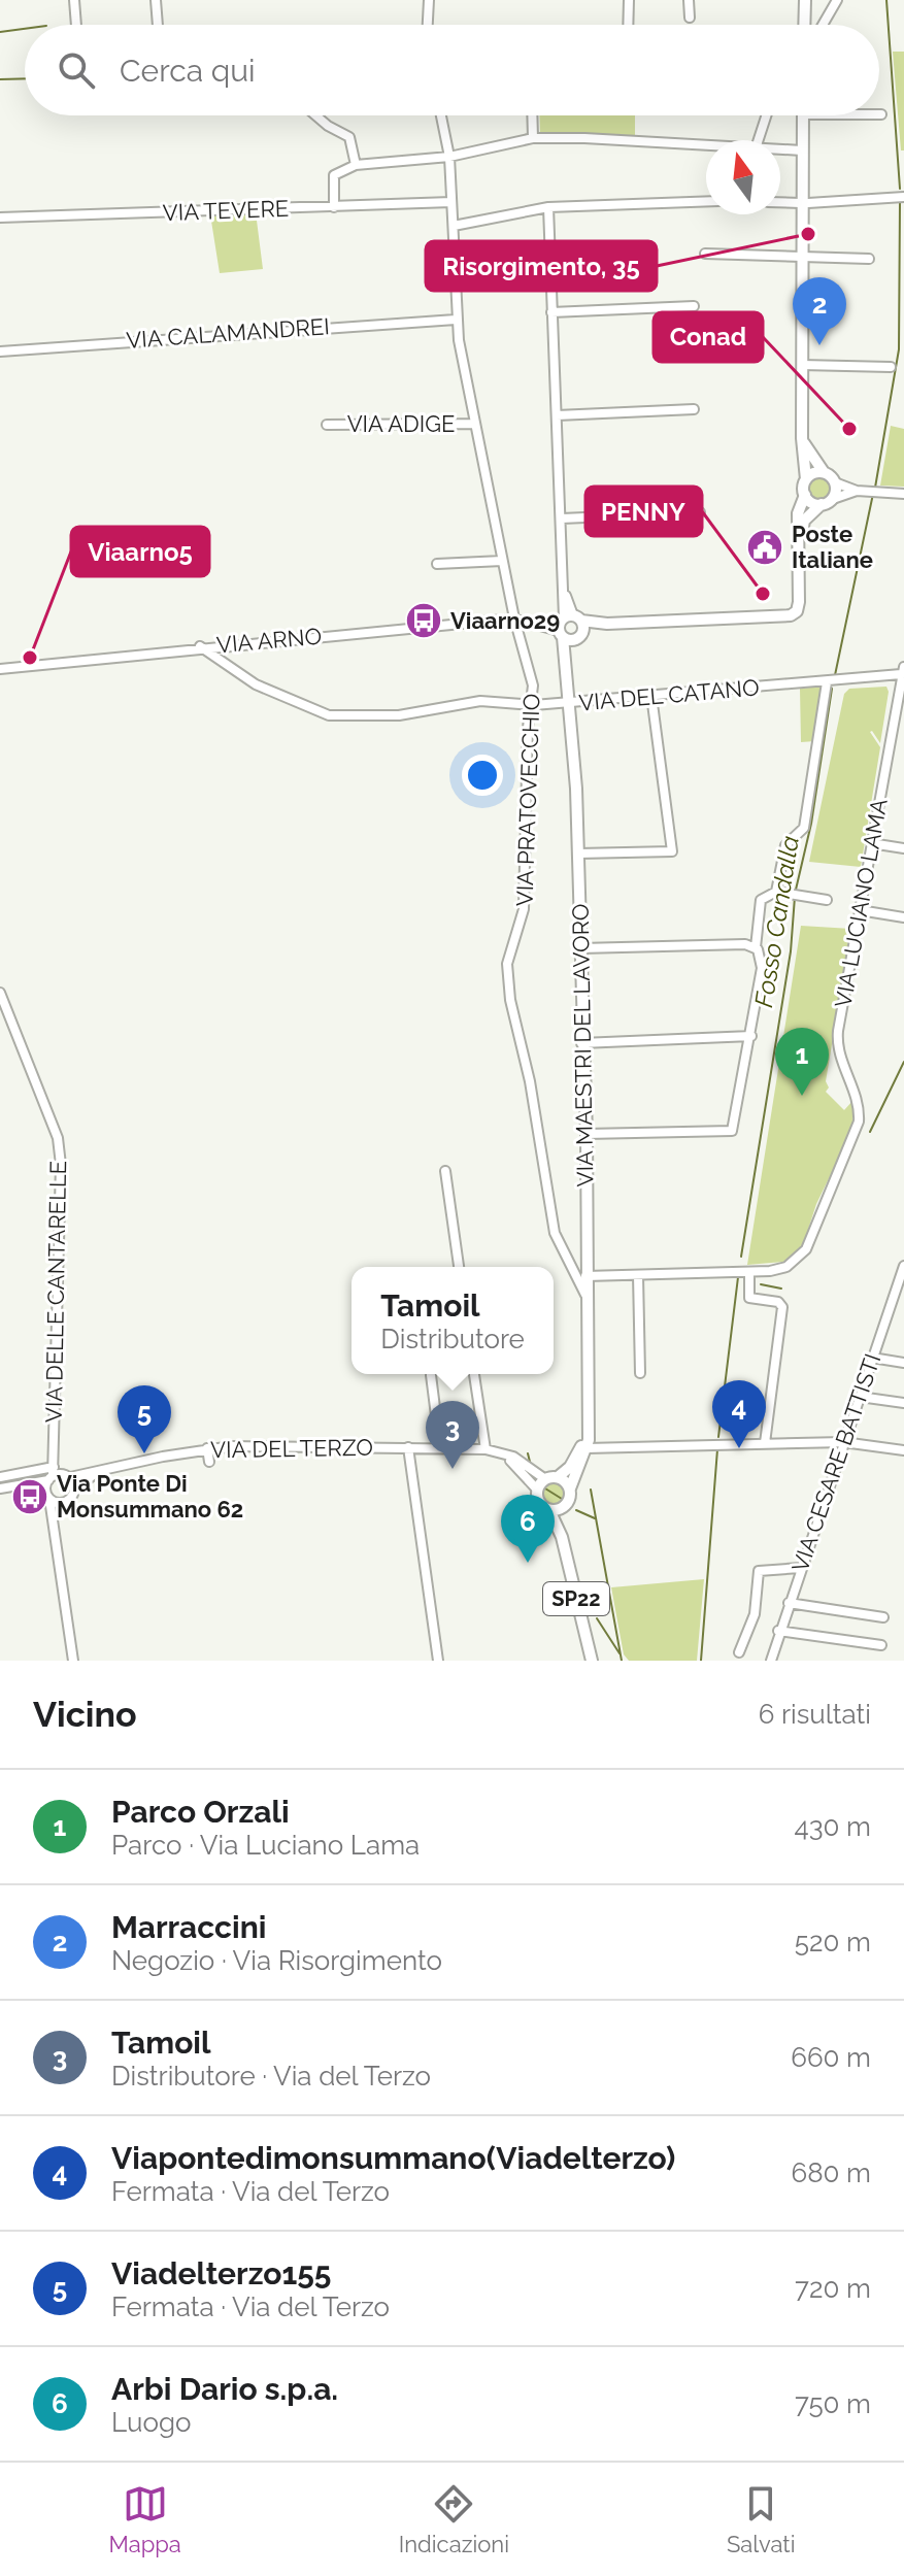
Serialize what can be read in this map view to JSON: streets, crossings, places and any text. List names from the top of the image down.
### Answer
{
  "streets": {
    "main road": ["VIA MAESTRI DEL LAVORO", "SP22"],
    "street": [
      "VIA TEVERE",
      "VIA CALAMANDREI",
      "VIA ADIGE",
      "VIA ARNO",
      "VIA DEL CATANO",
      "VIA PRATOVECCHIO",
      "VIA LUCIANO LAMA",
      "VIA DELLE CANTARELLE",
      "VIA DEL TERZO",
      "VIA CESARE BATTISTI"
    ]
  },
  "crossings": [
    ["VIA TEVERE", "VIA PRATOVECCHIO"],
    ["VIA CALAMANDREI", "VIA PRATOVECCHIO"],
    ["VIA ADIGE", "VIA PRATOVECCHIO"],
    ["VIA ARNO", "VIA DEL CATANO"],
    ["VIA ARNO", "VIA PRATOVECCHIO"],
    ["VIA ARNO", "VIA MAESTRI DEL LAVORO"],
    ["VIA DEL CATANO", "VIA PRATOVECCHIO"],
    ["VIA DEL CATANO", "VIA LUCIANO LAMA"],
    ["VIA DEL CATANO", "VIA MAESTRI DEL LAVORO"],
    ["VIA PRATOVECCHIO", "VIA MAESTRI DEL LAVORO"],
    ["VIA LUCIANO LAMA", "VIA MAESTRI DEL LAVORO"],
    ["VIA MAESTRI DEL LAVORO", "SP22"],
    ["VIA DELLE CANTARELLE", "VIA DEL TERZO"]
  ],
  "water": ["Fosso Candalla"],
  "places": {
    "other": [
      "Risorgimento, 35",
      "Conad",
      "PENNY",
      "Viaarno5"
    ],
    "public building": ["Poste Italiane"],
    "bus stop": ["Viaarno29", "Via Ponte Di Monsummano 62"]
  },
  "north": "top",
  "page": {
    "search": "Cerca qui",
    "pins": [
      "2",
      "1",
      "4",
      "5",
      "3",
      "6"
    ],
    "popup": ["Tamoil", "Distributore"],
    "heading": ["Vicino", "6 risultati"],
    "list": [
      {
        "mark": "1",
        "name": "Parco Orzali",
        "note": "Parco · Via Luciano Lama",
        "value": "430 m"
      },
      {
        "mark": "2",
        "name": "Marraccini",
        "note": "Negozio · Via Risorgimento",
        "value": "520 m"
      },
      {
        "mark": "3",
        "name": "Tamoil",
        "note": "Distributore · Via del Terzo",
        "value": "660 m"
      },
      {
        "mark": "4",
        "name": "Viapontedimonsummano(Viadelterzo)",
        "note": "Fermata · Via del Terzo",
        "value": "680 m"
      },
      {
        "mark": "5",
        "name": "Viadelterzo155",
        "note": "Fermata · Via del Terzo",
        "value": "720 m"
      },
      {
        "mark": "6",
        "name": "Arbi Dario s.p.a.",
        "note": "Luogo",
        "value": "750 m"
      }
    ],
    "nav": ["Mappa", "Indicazioni", "Salvati"]
  }
}
